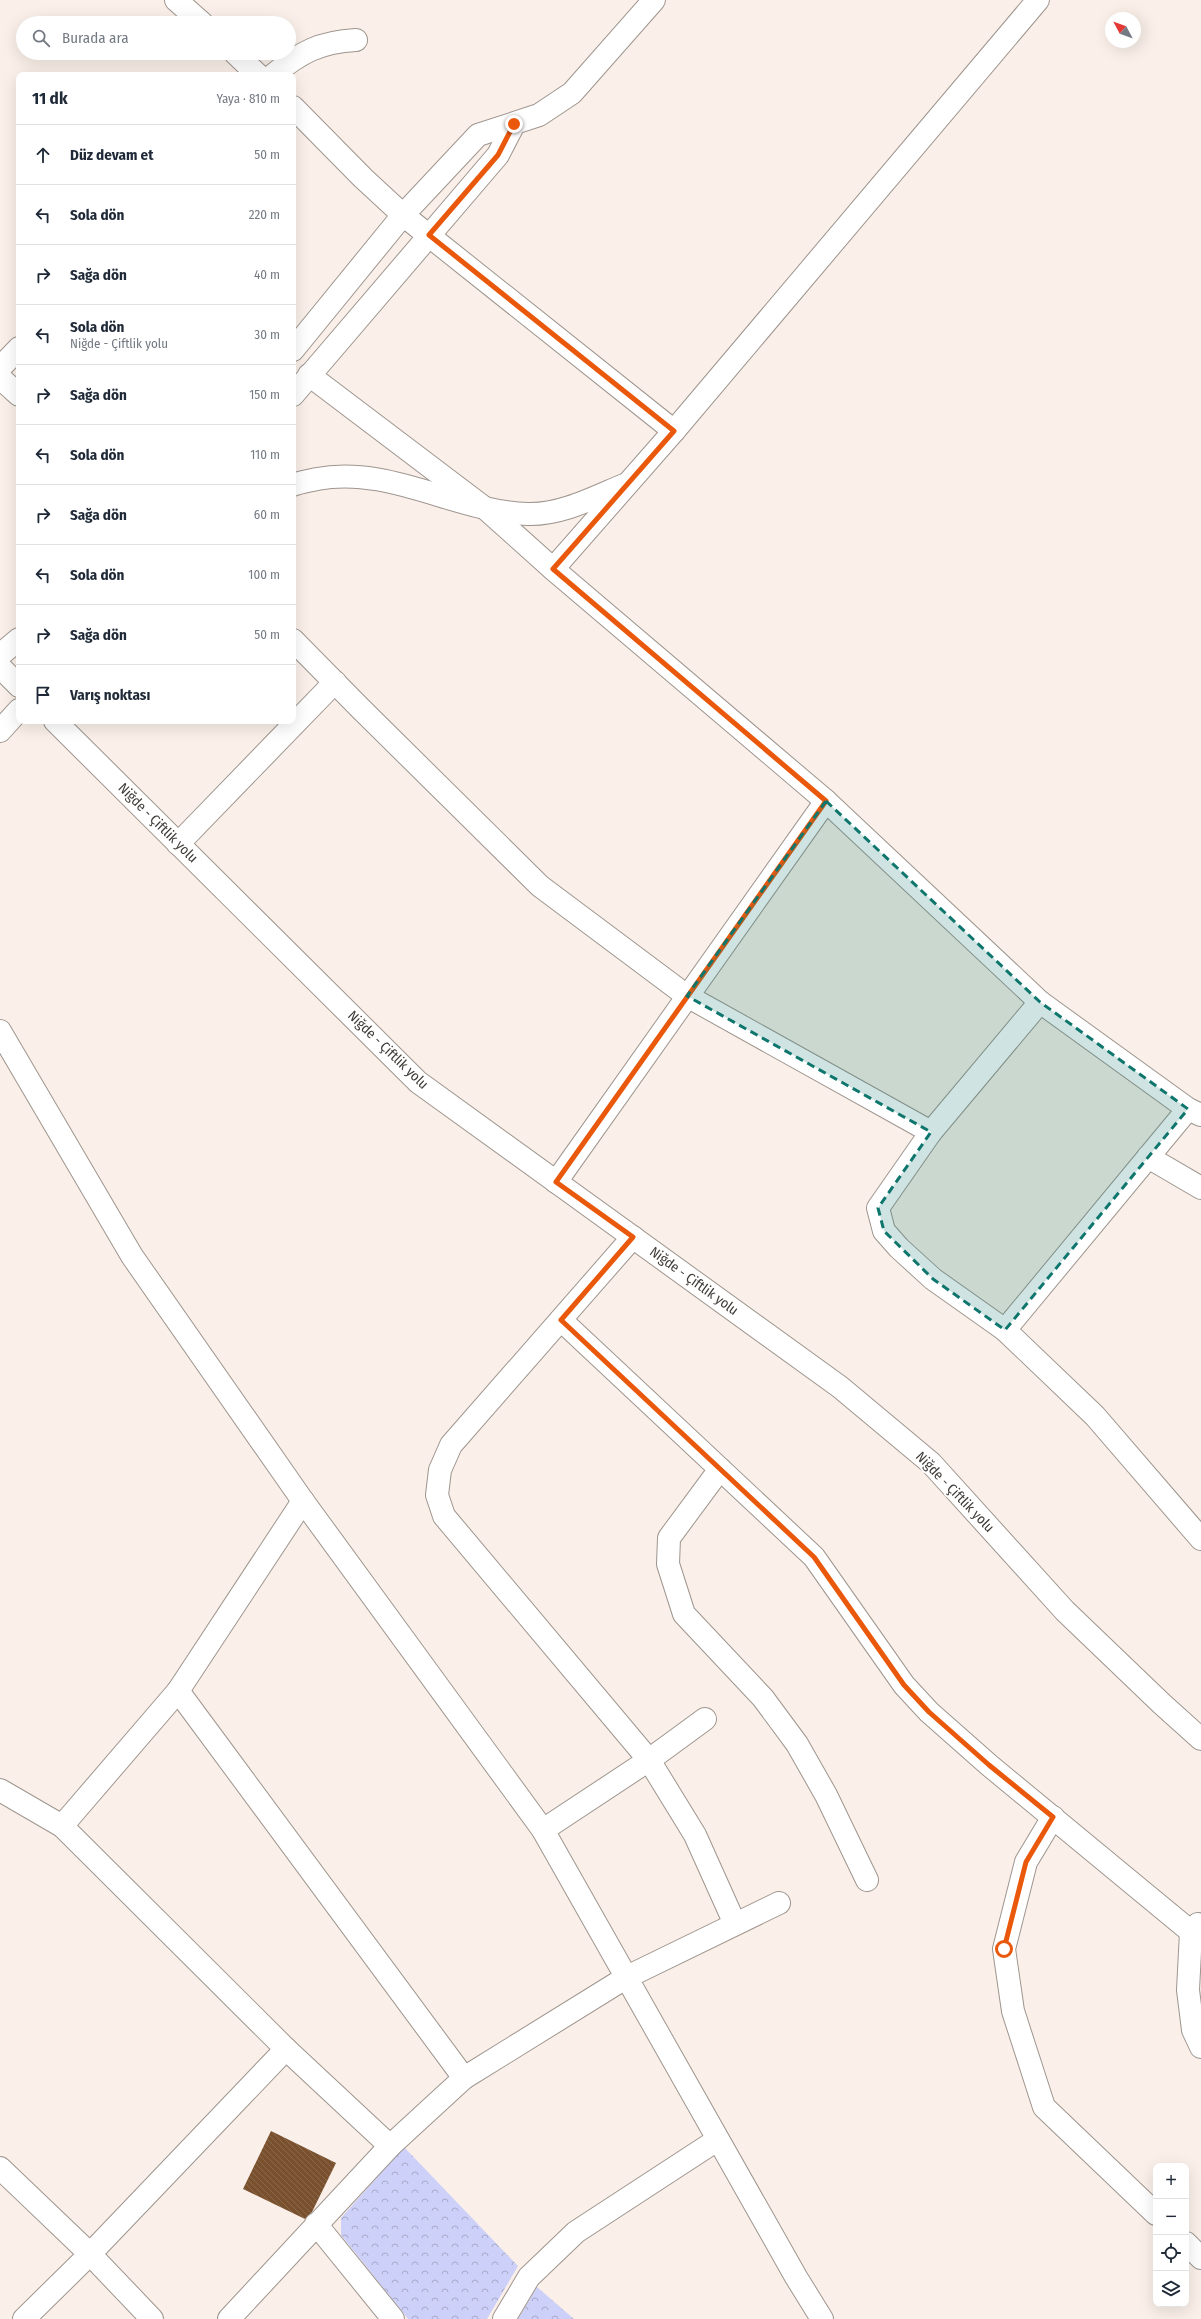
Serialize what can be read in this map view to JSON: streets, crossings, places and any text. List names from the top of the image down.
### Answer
{
  "streets": {
    "street": ["Niğde - Çiftlik yolu"]
  },
  "north": "top left",
  "page": {
    "search": "Burada ara",
    "heading": ["11 dk", "Yaya · 810 m"],
    "list": [
      ["Düz devam et", "50 m"],
      ["Sola dön", "220 m"],
      ["Sağa dön", "40 m"],
      ["Sola dön", "Niğde - Çiftlik yolu", "30 m"],
      ["Sağa dön", "150 m"],
      ["Sola dön", "110 m"],
      ["Sağa dön", "60 m"],
      ["Sola dön", "100 m"],
      ["Sağa dön", "50 m"],
      "Varış noktası"
    ],
    "map_buttons": ["+", "−"]
  }
}
